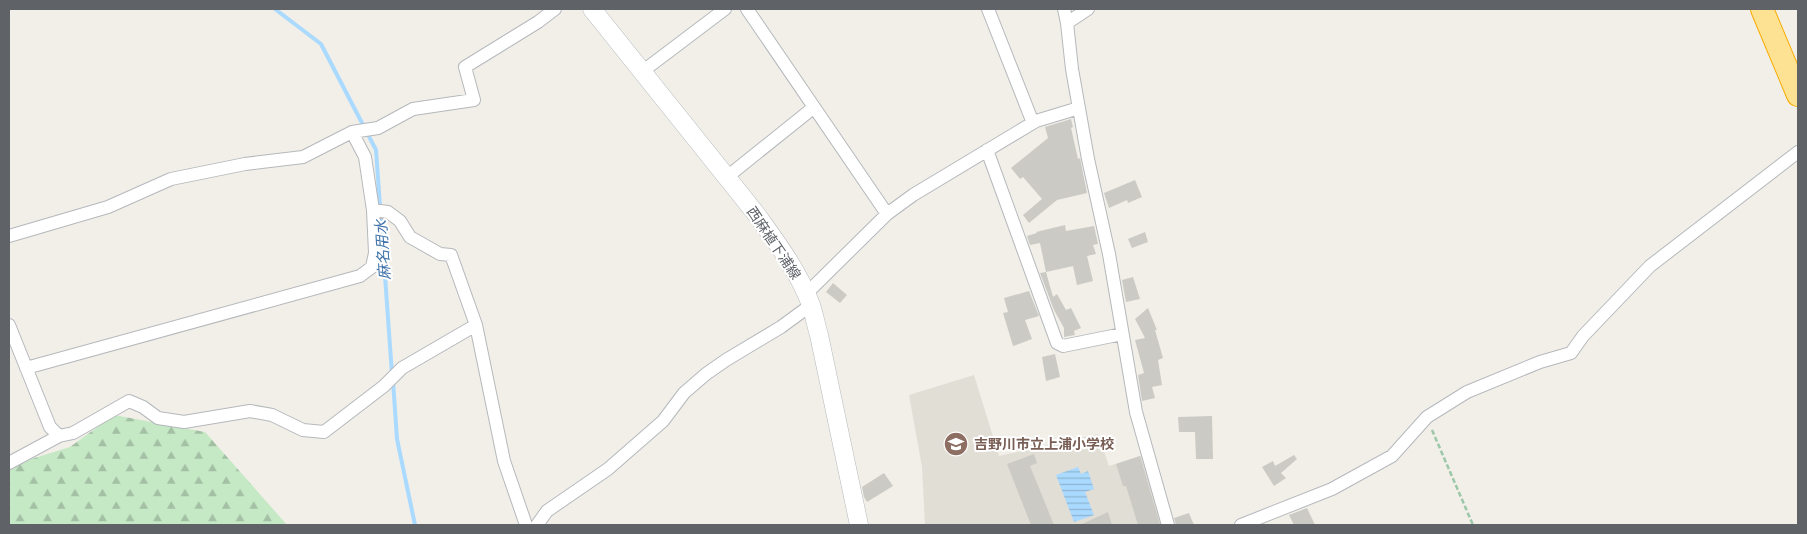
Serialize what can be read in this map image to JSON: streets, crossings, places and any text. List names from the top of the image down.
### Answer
{
  "streets": {
    "main road": ["西麻植下浦線"]
  },
  "water": ["麻名用水"],
  "places": {
    "school or university": ["吉野川市立上浦小学校"]
  }
}
